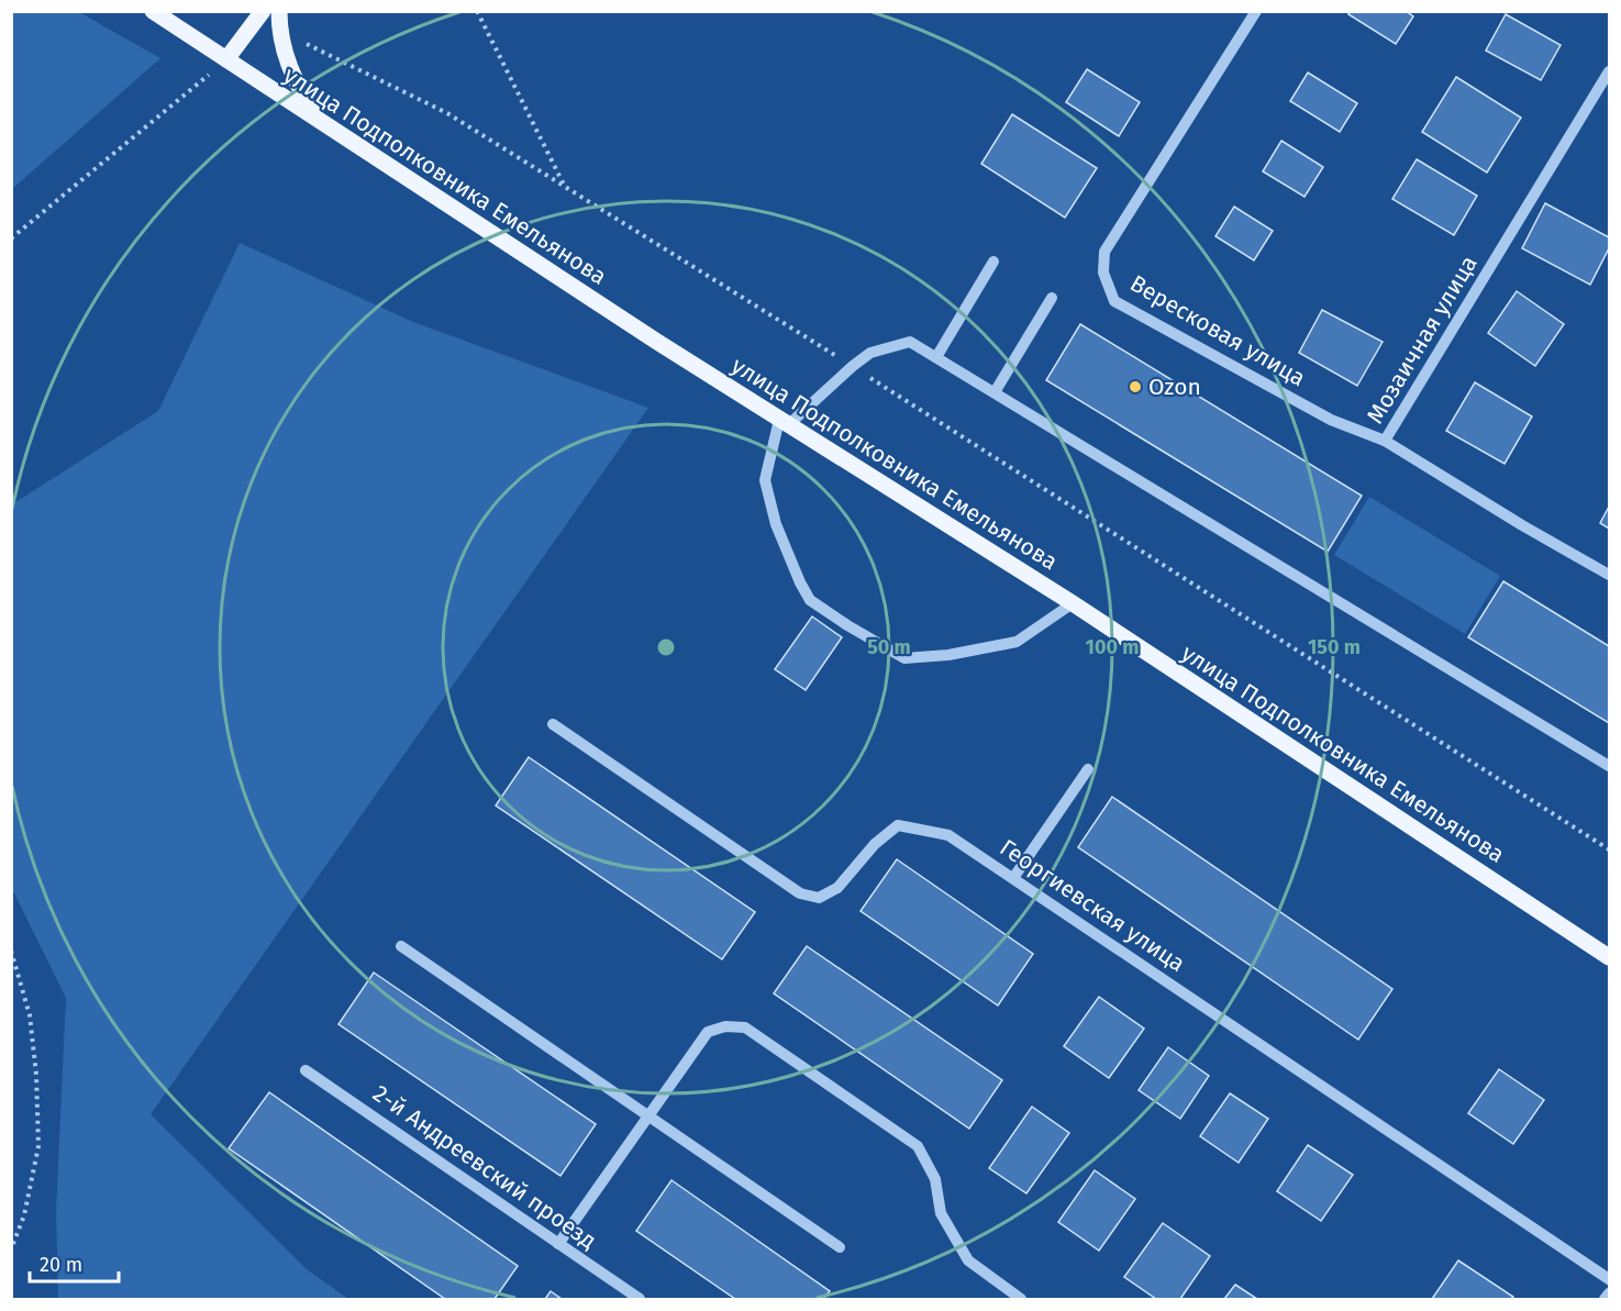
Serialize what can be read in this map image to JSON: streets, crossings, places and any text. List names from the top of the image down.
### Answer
{
  "streets": {
    "main road": ["улица Подполковника Емельянова"],
    "street": [
      "Вересковая улица",
      "Мозаичная улица",
      "Георгиевская улица",
      "2-й Андреевский проезд"
    ]
  },
  "crossings": [
    ["Вересковая улица", "Мозаичная улица"]
  ],
  "places": ["Ozon"],
  "scale_bar": "20 m",
  "rings": ["50 m", "100 m", "150 m"]
}
